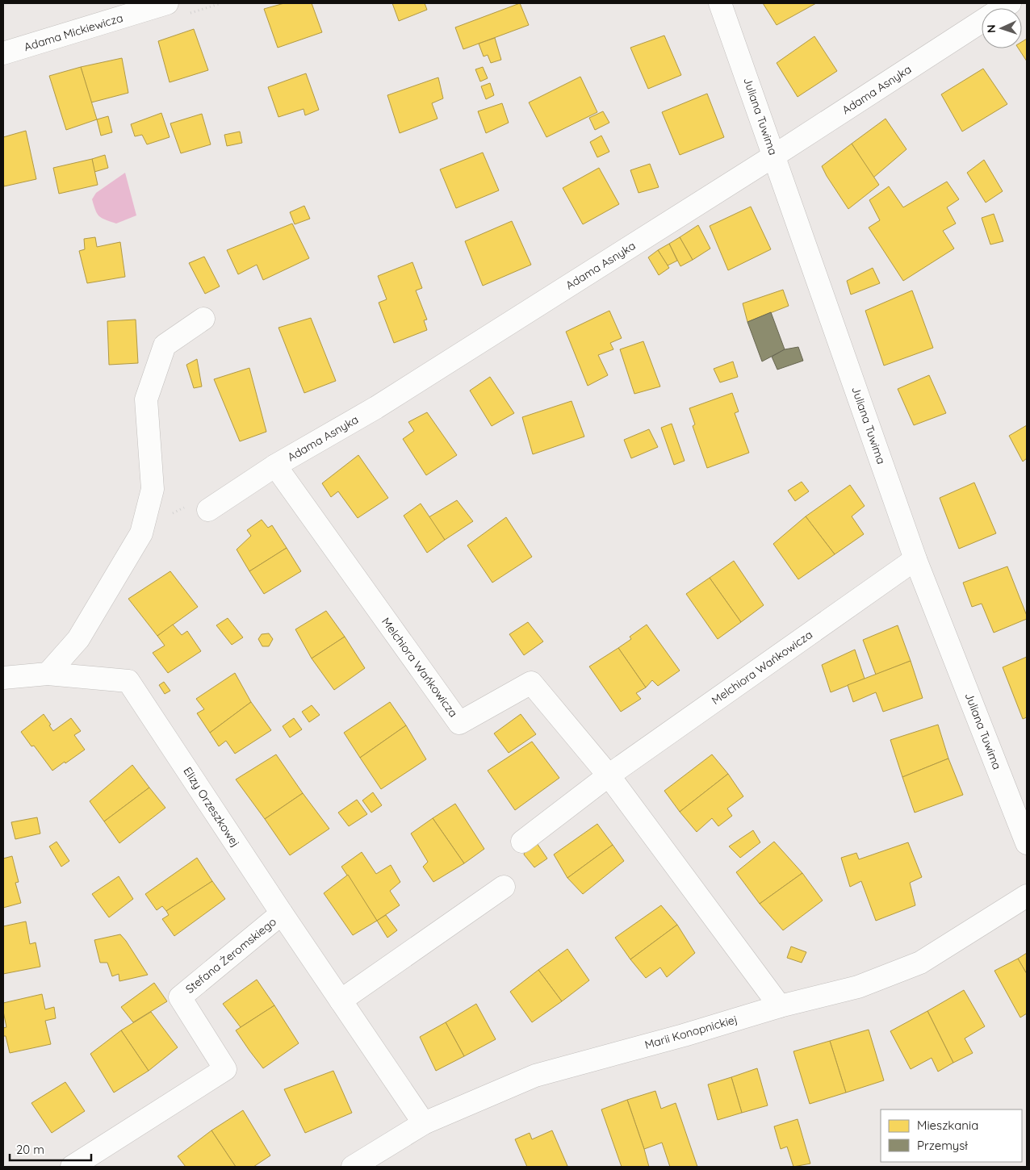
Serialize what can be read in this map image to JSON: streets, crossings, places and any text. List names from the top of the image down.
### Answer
{
  "streets": {
    "street": [
      "Adama Mickiewicza",
      "Adama Asnyka",
      "Juliana Tuwima",
      "Melchiora Wańkowicza",
      "Elizy Orzeszkowej",
      "Stefana Żeromskiego",
      "Marii Konopnickiej"
    ]
  },
  "crossings": [
    ["Adama Asnyka", "Juliana Tuwima"],
    ["Adama Asnyka", "Melchiora Wańkowicza"],
    ["Juliana Tuwima", "Melchiora Wańkowicza"],
    ["Melchiora Wańkowicza", "Marii Konopnickiej"],
    ["Elizy Orzeszkowej", "Stefana Żeromskiego"],
    ["Elizy Orzeszkowej", "Marii Konopnickiej"]
  ],
  "legend": ["Mieszkania", "Przemysł"],
  "scale_bar": "20 m",
  "north": "left"
}
